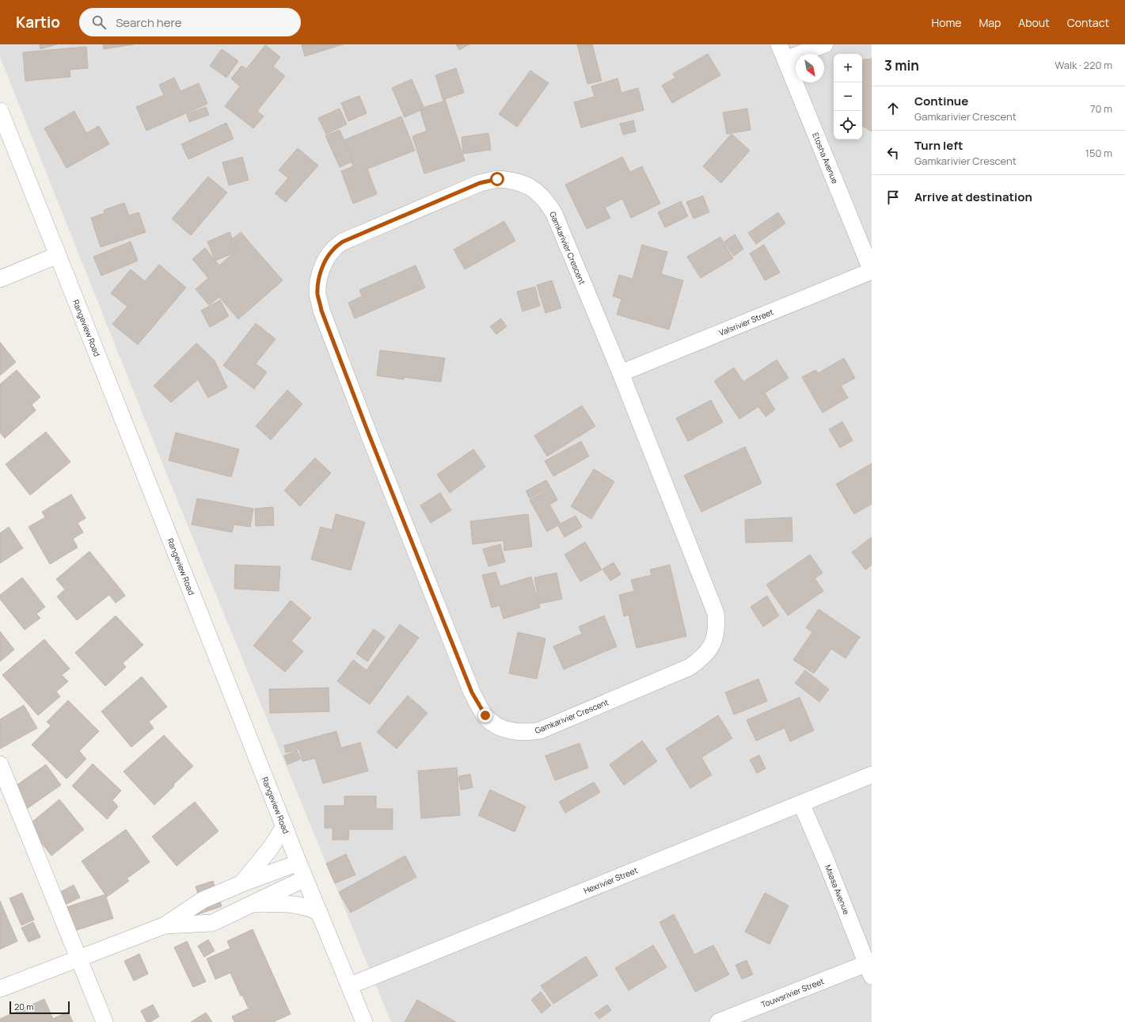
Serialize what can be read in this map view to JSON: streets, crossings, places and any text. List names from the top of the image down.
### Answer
{
  "streets": {
    "street": [
      "Etosha Avenue",
      "Gamkarivier Crescent",
      "Valsrivier Street",
      "Rangeview Road",
      "Hexrivier Street",
      "Msasa Avenue",
      "Touwsrivier Street"
    ]
  },
  "crossings": [
    ["Etosha Avenue", "Valsrivier Street"],
    ["Gamkarivier Crescent", "Valsrivier Street"],
    ["Rangeview Road", "Hexrivier Street"],
    ["Hexrivier Street", "Msasa Avenue"],
    ["Msasa Avenue", "Touwsrivier Street"]
  ],
  "scale_bar": "20 m",
  "north": "bottom right",
  "page": {
    "header": "Kartio",
    "search": "Search here",
    "nav": [
      "Home",
      "Map",
      "About",
      "Contact"
    ],
    "heading": ["3 min", "Walk · 220 m"],
    "map_buttons": ["+", "−"],
    "list": [
      ["Continue", "Gamkarivier Crescent", "70 m"],
      ["Turn left", "Gamkarivier Crescent", "150 m"],
      "Arrive at destination"
    ],
    "scale": "20 m"
  }
}
